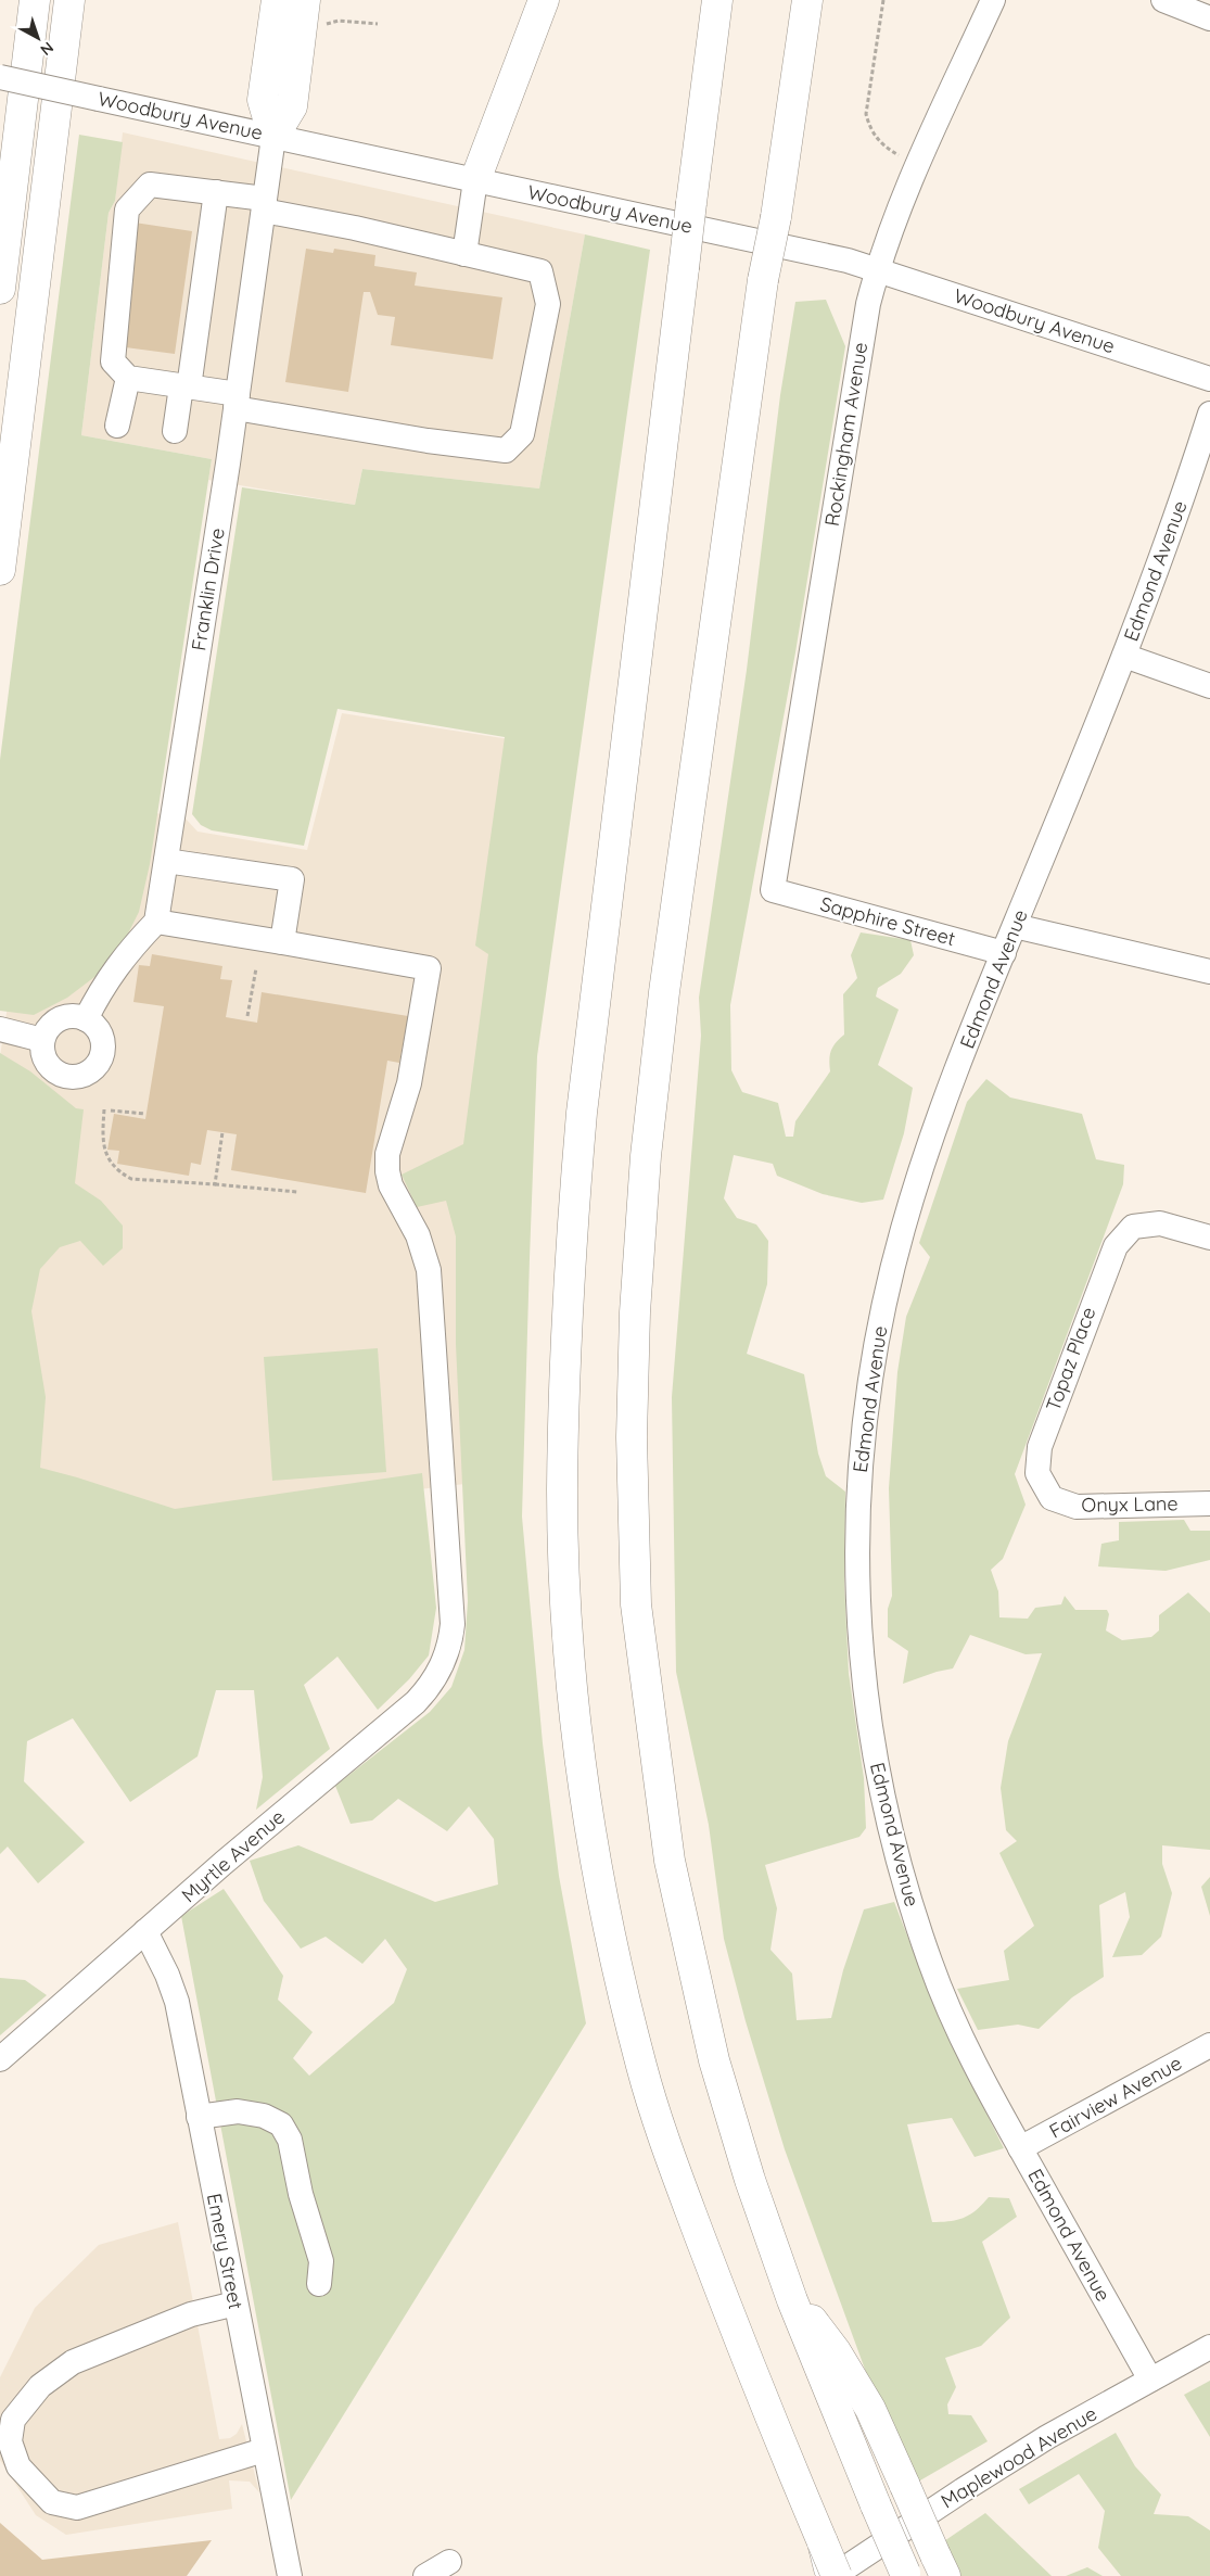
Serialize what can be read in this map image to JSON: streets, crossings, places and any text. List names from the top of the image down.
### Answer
{
  "streets": {
    "street": [
      "Woodbury Avenue",
      "Rockingham Avenue",
      "Edmond Avenue",
      "Franklin Drive",
      "Sapphire Street",
      "Topaz Place",
      "Onyx Lane",
      "Myrtle Avenue",
      "Fairview Avenue",
      "Emery Street",
      "Maplewood Avenue"
    ]
  },
  "crossings": [
    ["Woodbury Avenue", "Rockingham Avenue"],
    ["Woodbury Avenue", "Franklin Drive"],
    ["Rockingham Avenue", "Sapphire Street"],
    ["Edmond Avenue", "Sapphire Street"],
    ["Edmond Avenue", "Fairview Avenue"],
    ["Edmond Avenue", "Maplewood Avenue"],
    ["Topaz Place", "Onyx Lane"],
    ["Myrtle Avenue", "Emery Street"]
  ],
  "north": "bottom right"
}
